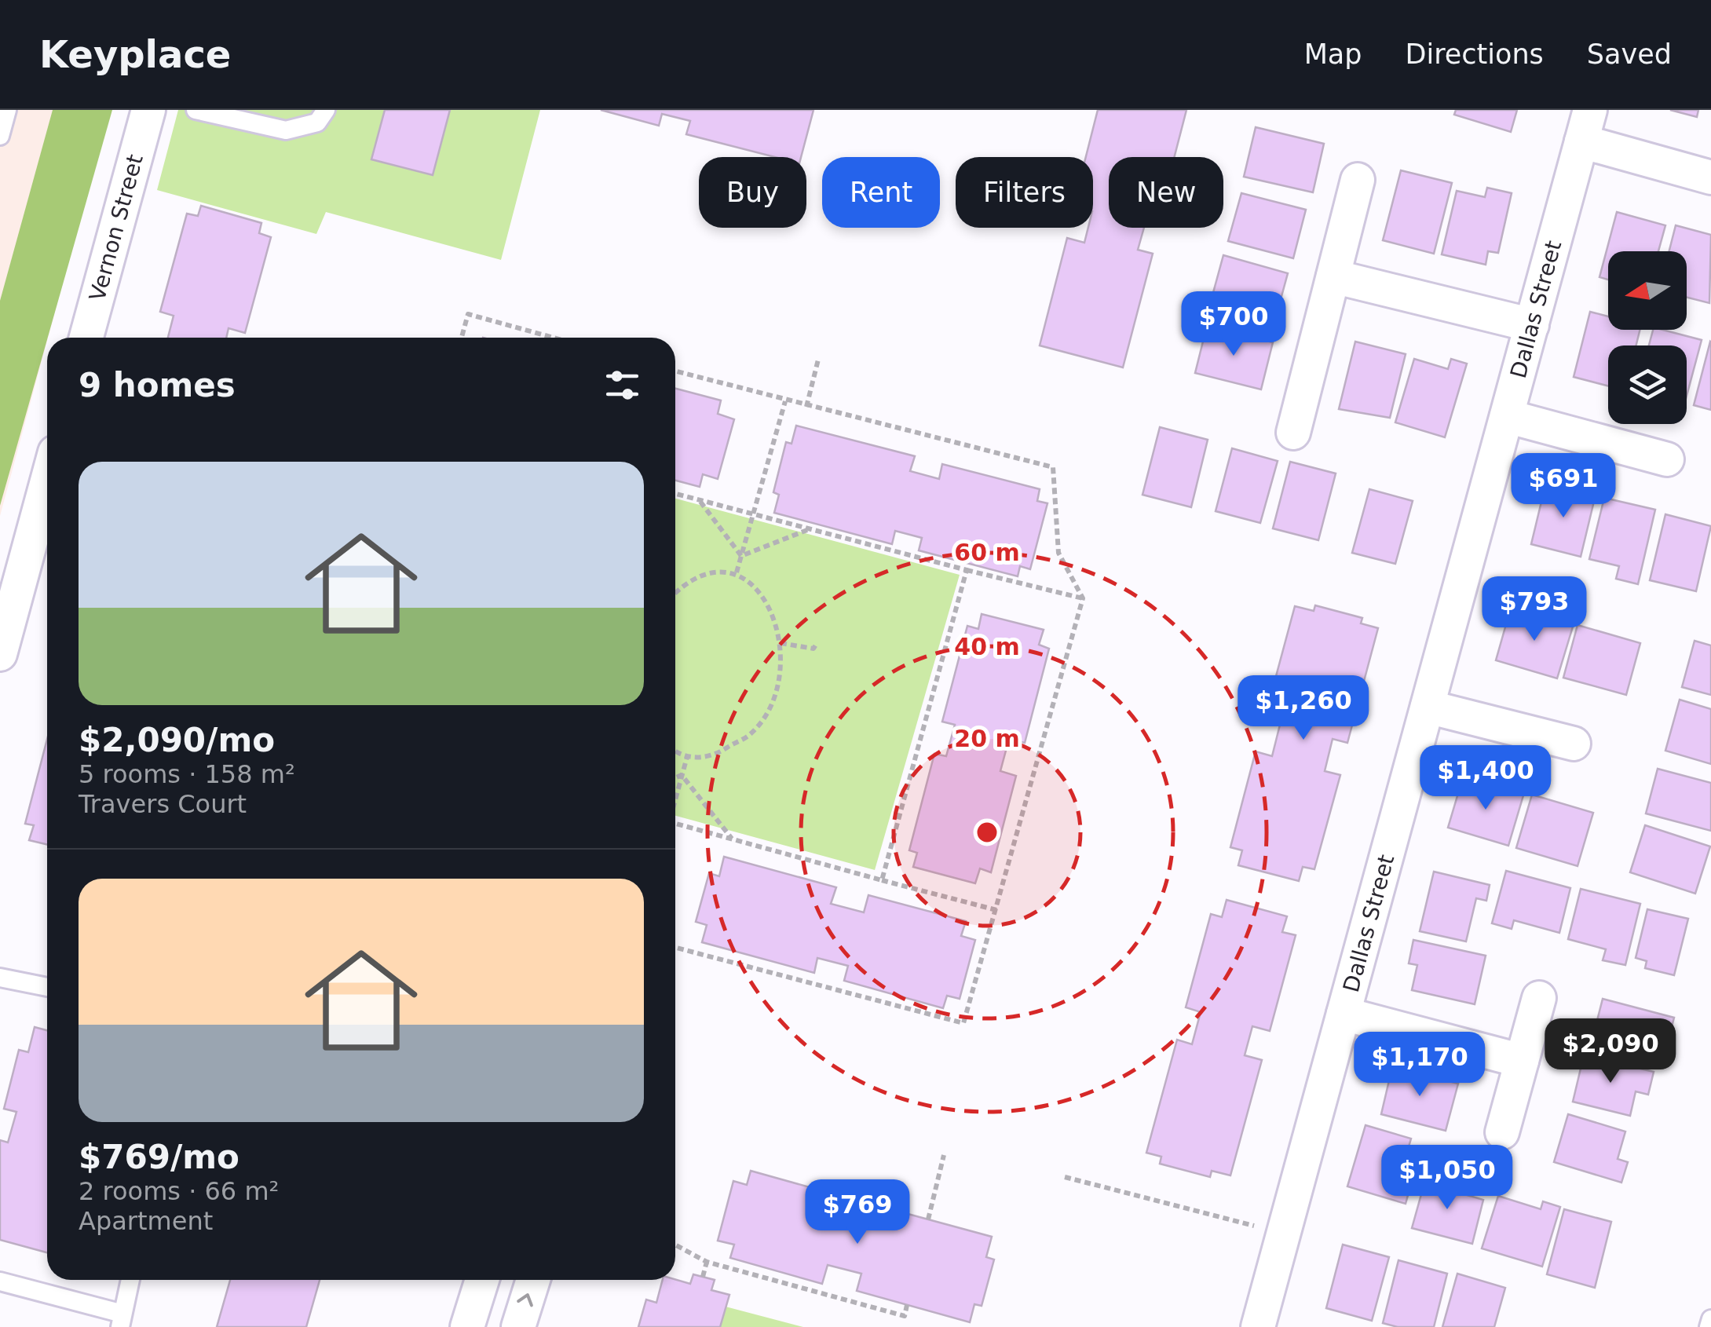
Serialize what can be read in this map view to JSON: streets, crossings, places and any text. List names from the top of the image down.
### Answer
{
  "streets": {
    "street": ["Vernon Street", "Dallas Street"]
  },
  "north": "left",
  "page": {
    "header": "Keyplace",
    "nav": ["Map", "Directions", "Saved"],
    "chip": [
      "Buy",
      "Rent",
      "Filters",
      "New"
    ],
    "price": [
      "$700",
      "$691",
      "$793",
      "$1,260",
      "$1,400",
      "$2,090",
      "$1,170",
      "$1,050",
      "$769"
    ],
    "heading": "9 homes",
    "list": [
      {
        "name": "$2,090/mo",
        "note": "5 rooms · 158 m² · Travers Court"
      },
      {
        "name": "$769/mo",
        "note": "2 rooms · 66 m² · Apartment"
      }
    ]
  },
  "rings": ["60 m", "40 m", "20 m"]
}
